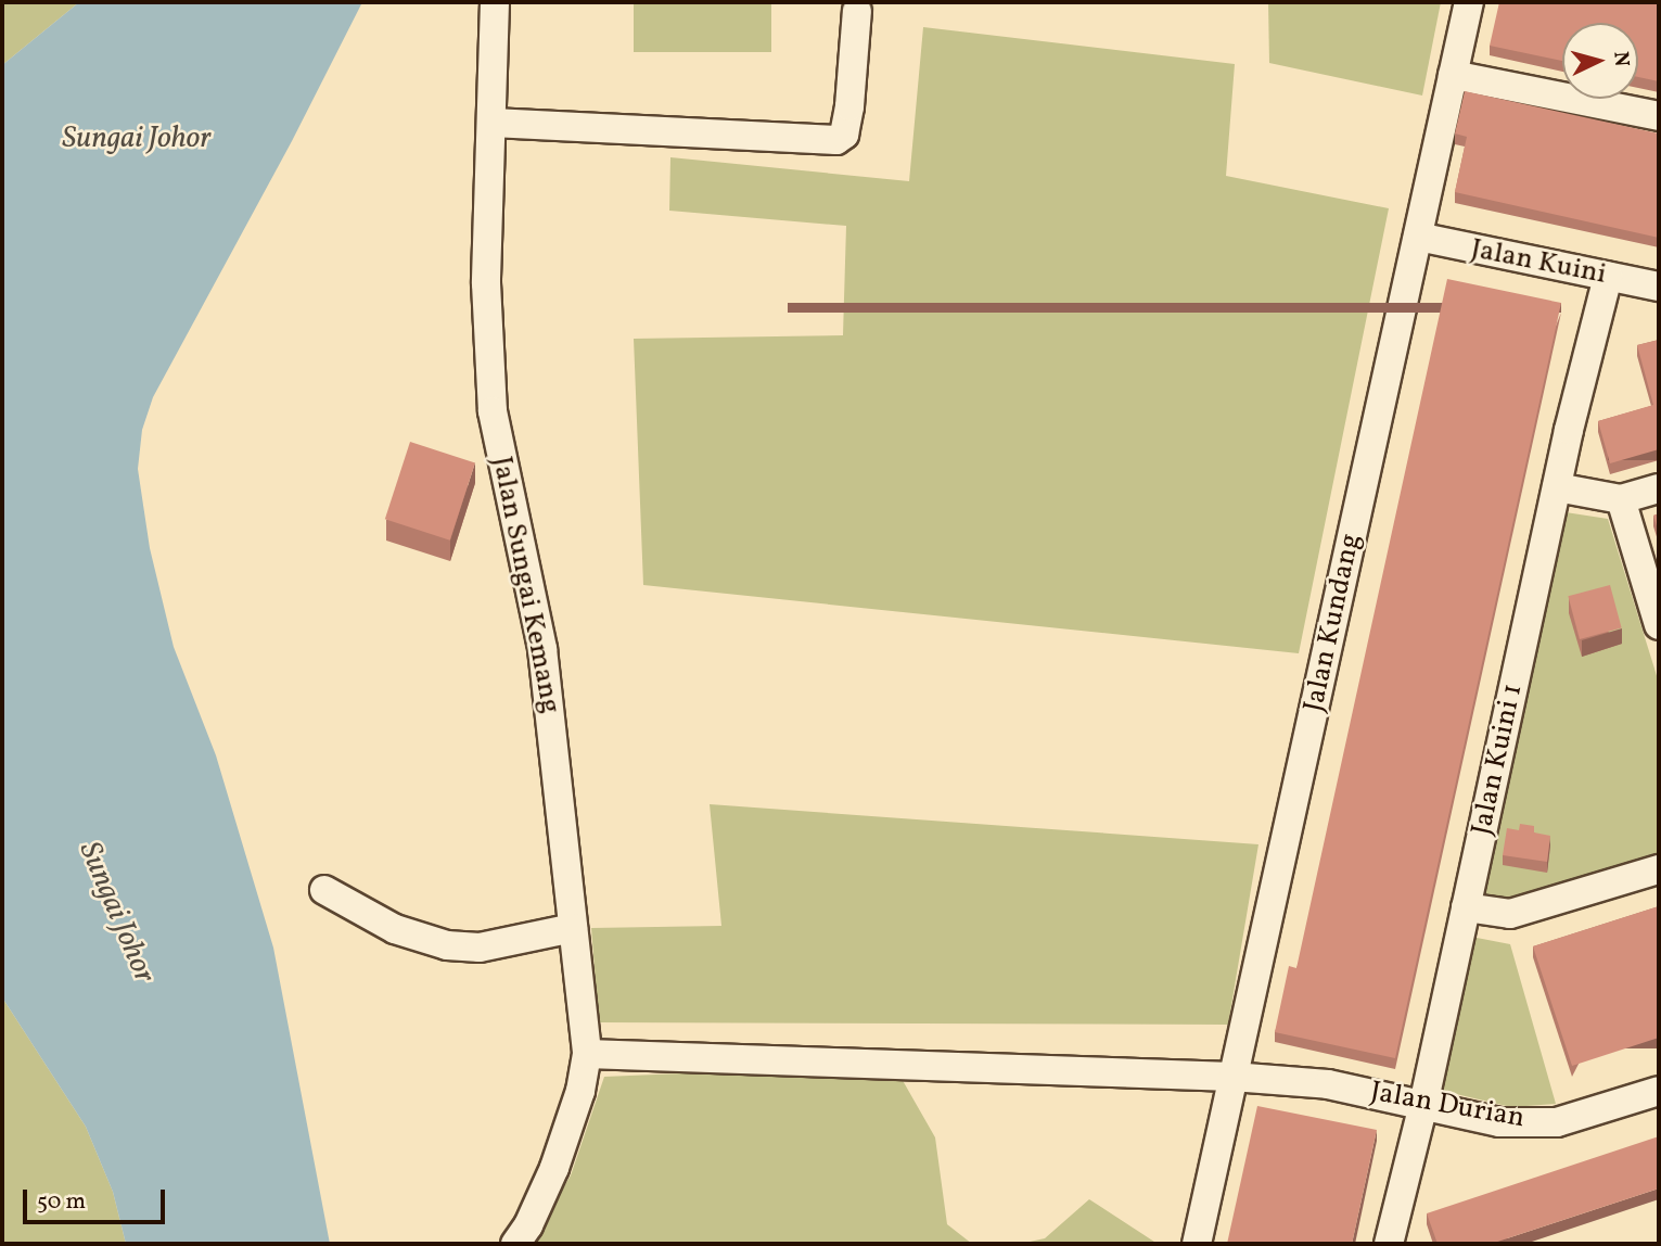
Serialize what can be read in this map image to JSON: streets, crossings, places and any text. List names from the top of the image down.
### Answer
{
  "streets": {
    "street": [
      "Jalan Kuini",
      "Jalan Sungai Kemang",
      "Jalan Kundang",
      "Jalan Kuini 1",
      "Jalan Durian"
    ]
  },
  "crossings": [
    ["Jalan Kuini", "Jalan Kundang"],
    ["Jalan Kuini", "Jalan Kuini 1"],
    ["Jalan Sungai Kemang", "Jalan Durian"],
    ["Jalan Kundang", "Jalan Durian"],
    ["Jalan Kuini 1", "Jalan Durian"]
  ],
  "water": ["Sungai Johor"],
  "scale_bar": "50 m",
  "north": "right"
}
